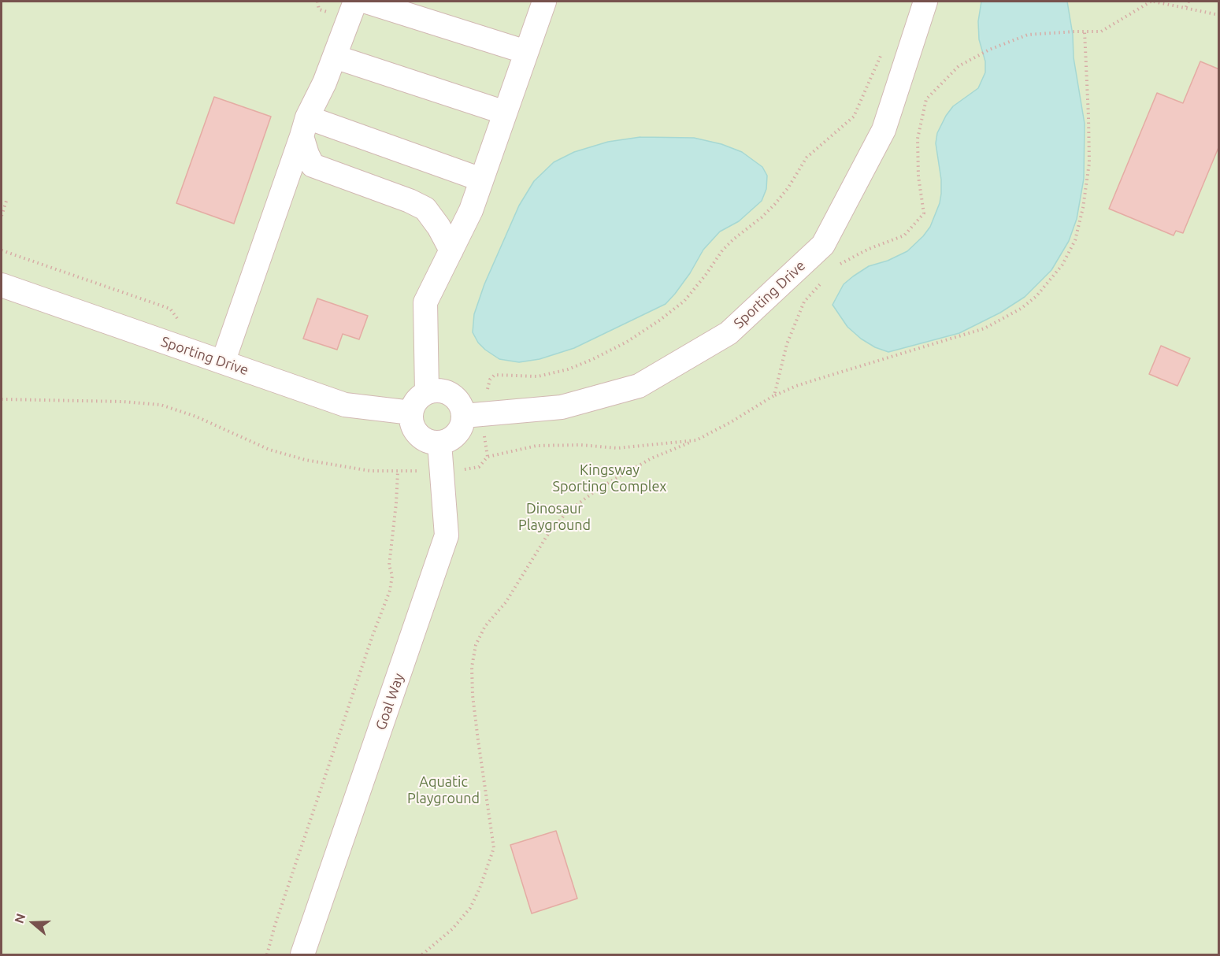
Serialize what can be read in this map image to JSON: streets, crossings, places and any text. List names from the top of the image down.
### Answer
{
  "streets": {
    "lane": ["Sporting Drive", "Goal Way"]
  },
  "crossings": [
    ["Sporting Drive", "Goal Way"]
  ],
  "parks": ["Kingsway Sporting Complex", "Dinosaur Playground", "Aquatic Playground"],
  "north": "left"
}
